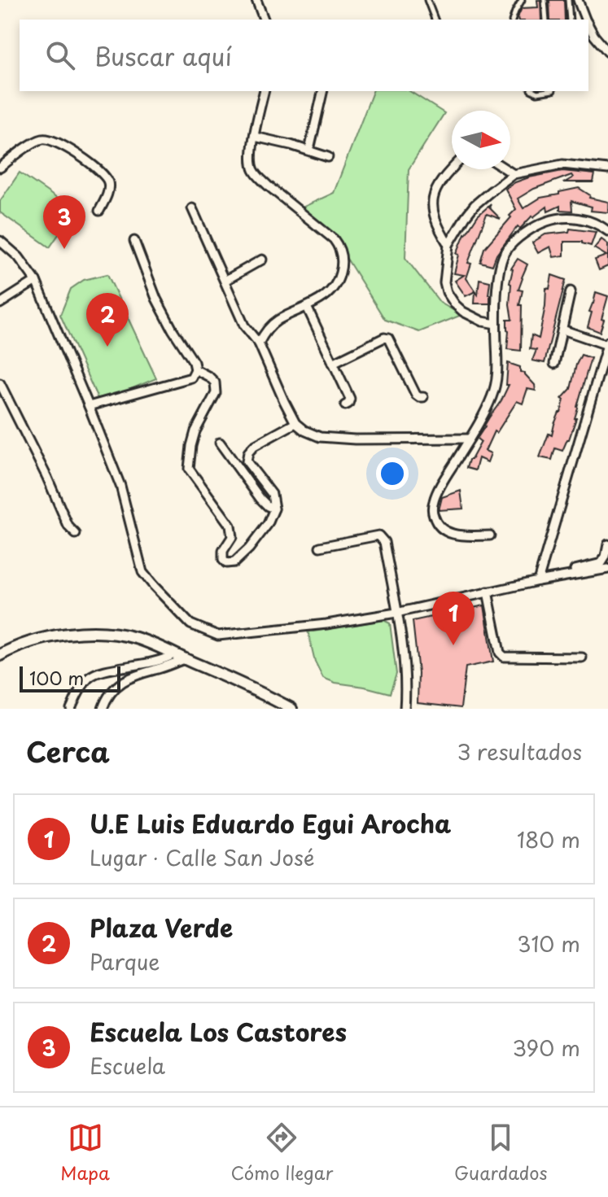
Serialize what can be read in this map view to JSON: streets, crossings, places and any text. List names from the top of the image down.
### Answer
{
  "scale_bar": "100 m",
  "north": "right",
  "page": {
    "search": "Buscar aquí",
    "pins": ["3", "2", "1"],
    "scale": "100 m",
    "heading": ["Cerca", "3 resultados"],
    "list": [
      {
        "mark": "1",
        "name": "U.E Luis Eduardo Egui Arocha",
        "note": "Lugar · Calle San José",
        "value": "180 m"
      },
      {
        "mark": "2",
        "name": "Plaza Verde",
        "note": "Parque",
        "value": "310 m"
      },
      {
        "mark": "3",
        "name": "Escuela Los Castores",
        "note": "Escuela",
        "value": "390 m"
      }
    ],
    "nav": ["Mapa", "Cómo llegar", "Guardados"]
  }
}
